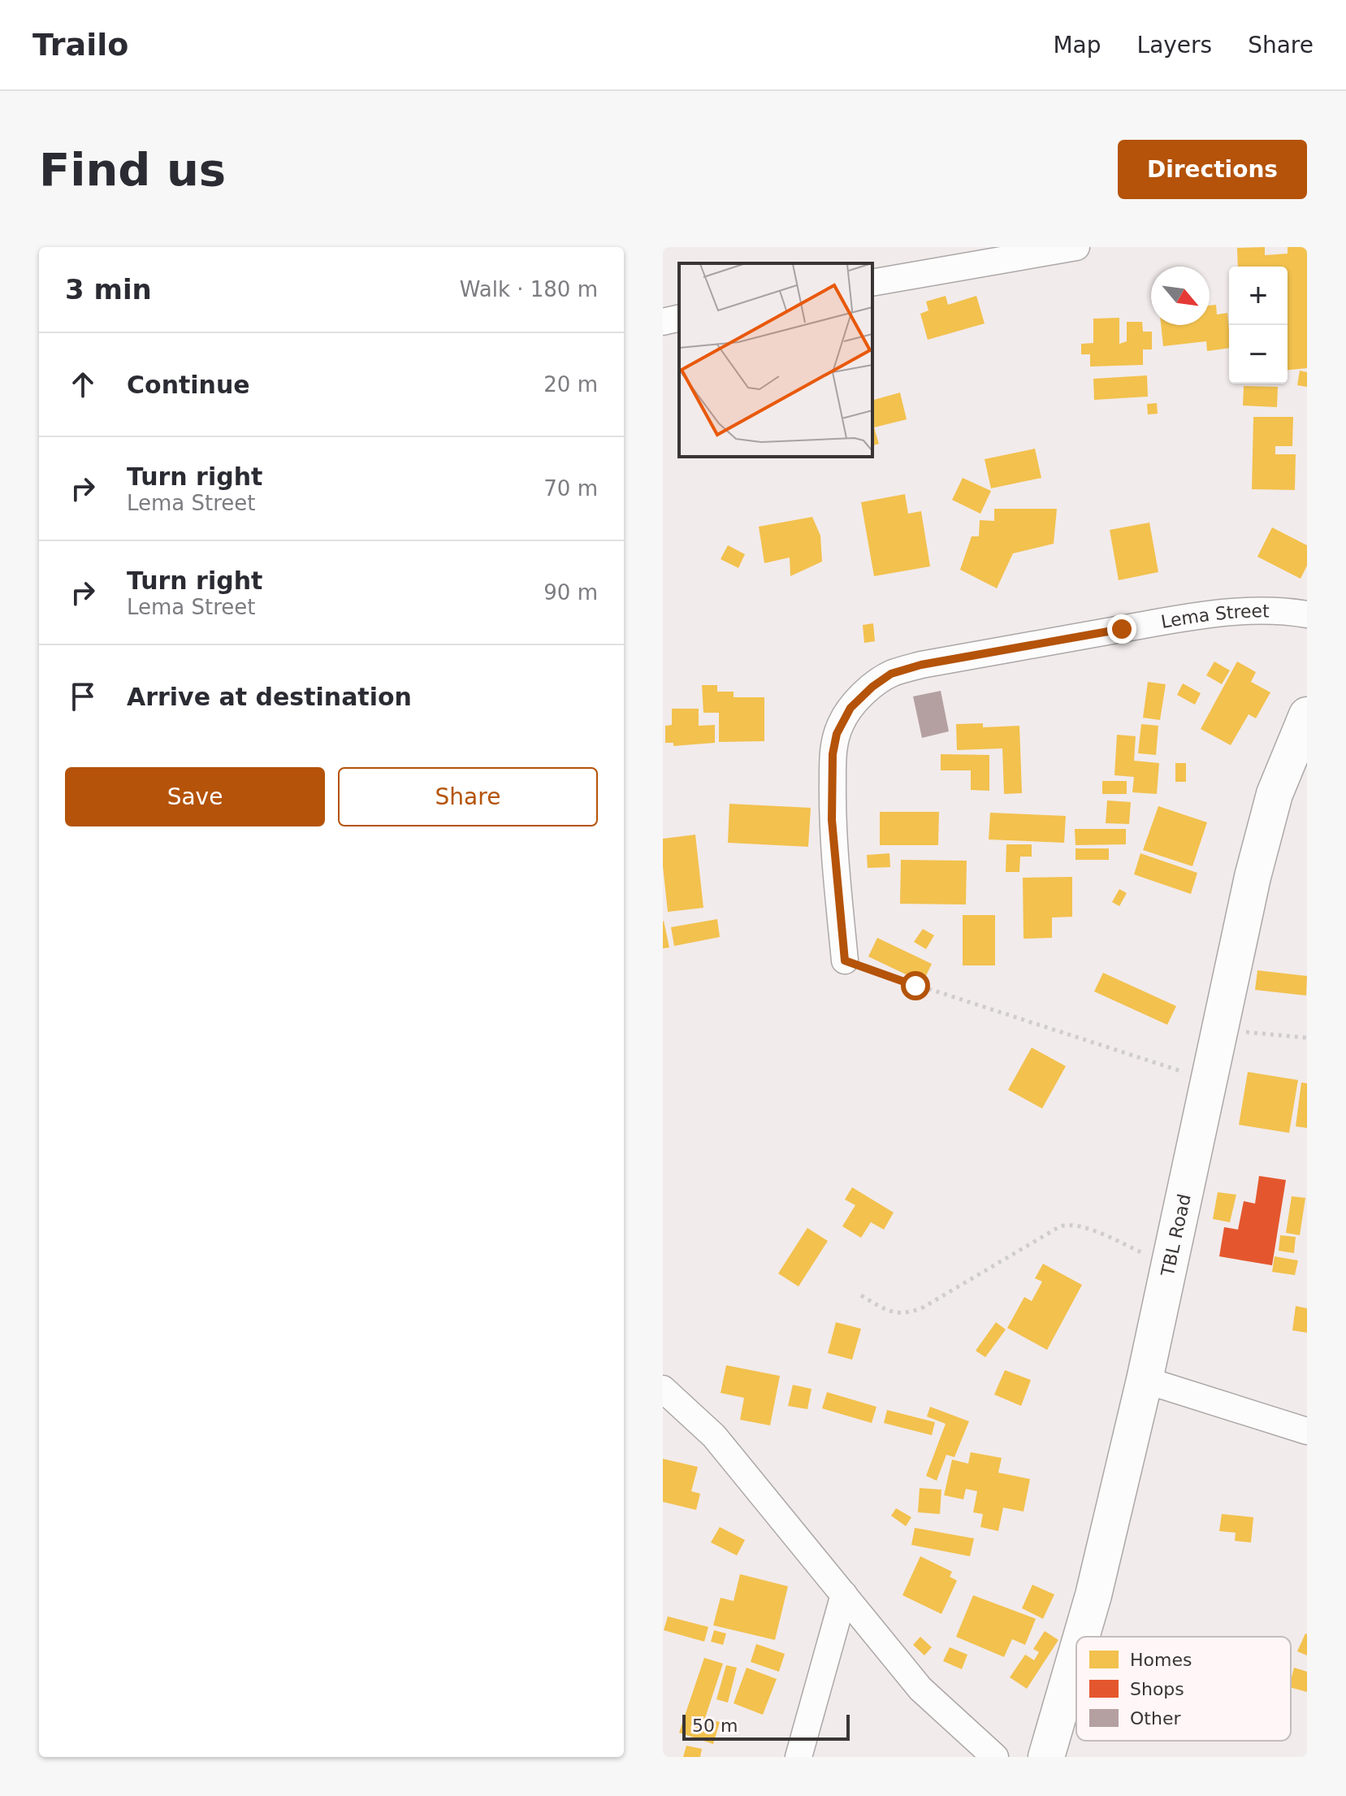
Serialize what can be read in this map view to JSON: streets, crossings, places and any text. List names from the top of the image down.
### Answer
{
  "streets": {
    "street": ["Lema Street", "TBL Road"]
  },
  "legend": ["Homes", "Shops", "Other"],
  "scale_bar": "50 m",
  "north": "bottom right",
  "page": {
    "header": "Trailo",
    "nav": ["Map", "Layers", "Share"],
    "buttons": [
      "Directions",
      ["Save", "Share"]
    ],
    "title": "Find us",
    "heading": ["3 min", "Walk · 180 m"],
    "map_buttons": ["+", "−"],
    "list": [
      ["Continue", "20 m"],
      ["Turn right", "Lema Street", "70 m"],
      ["Turn right", "Lema Street", "90 m"],
      "Arrive at destination"
    ],
    "scale": "50 m"
  }
}
